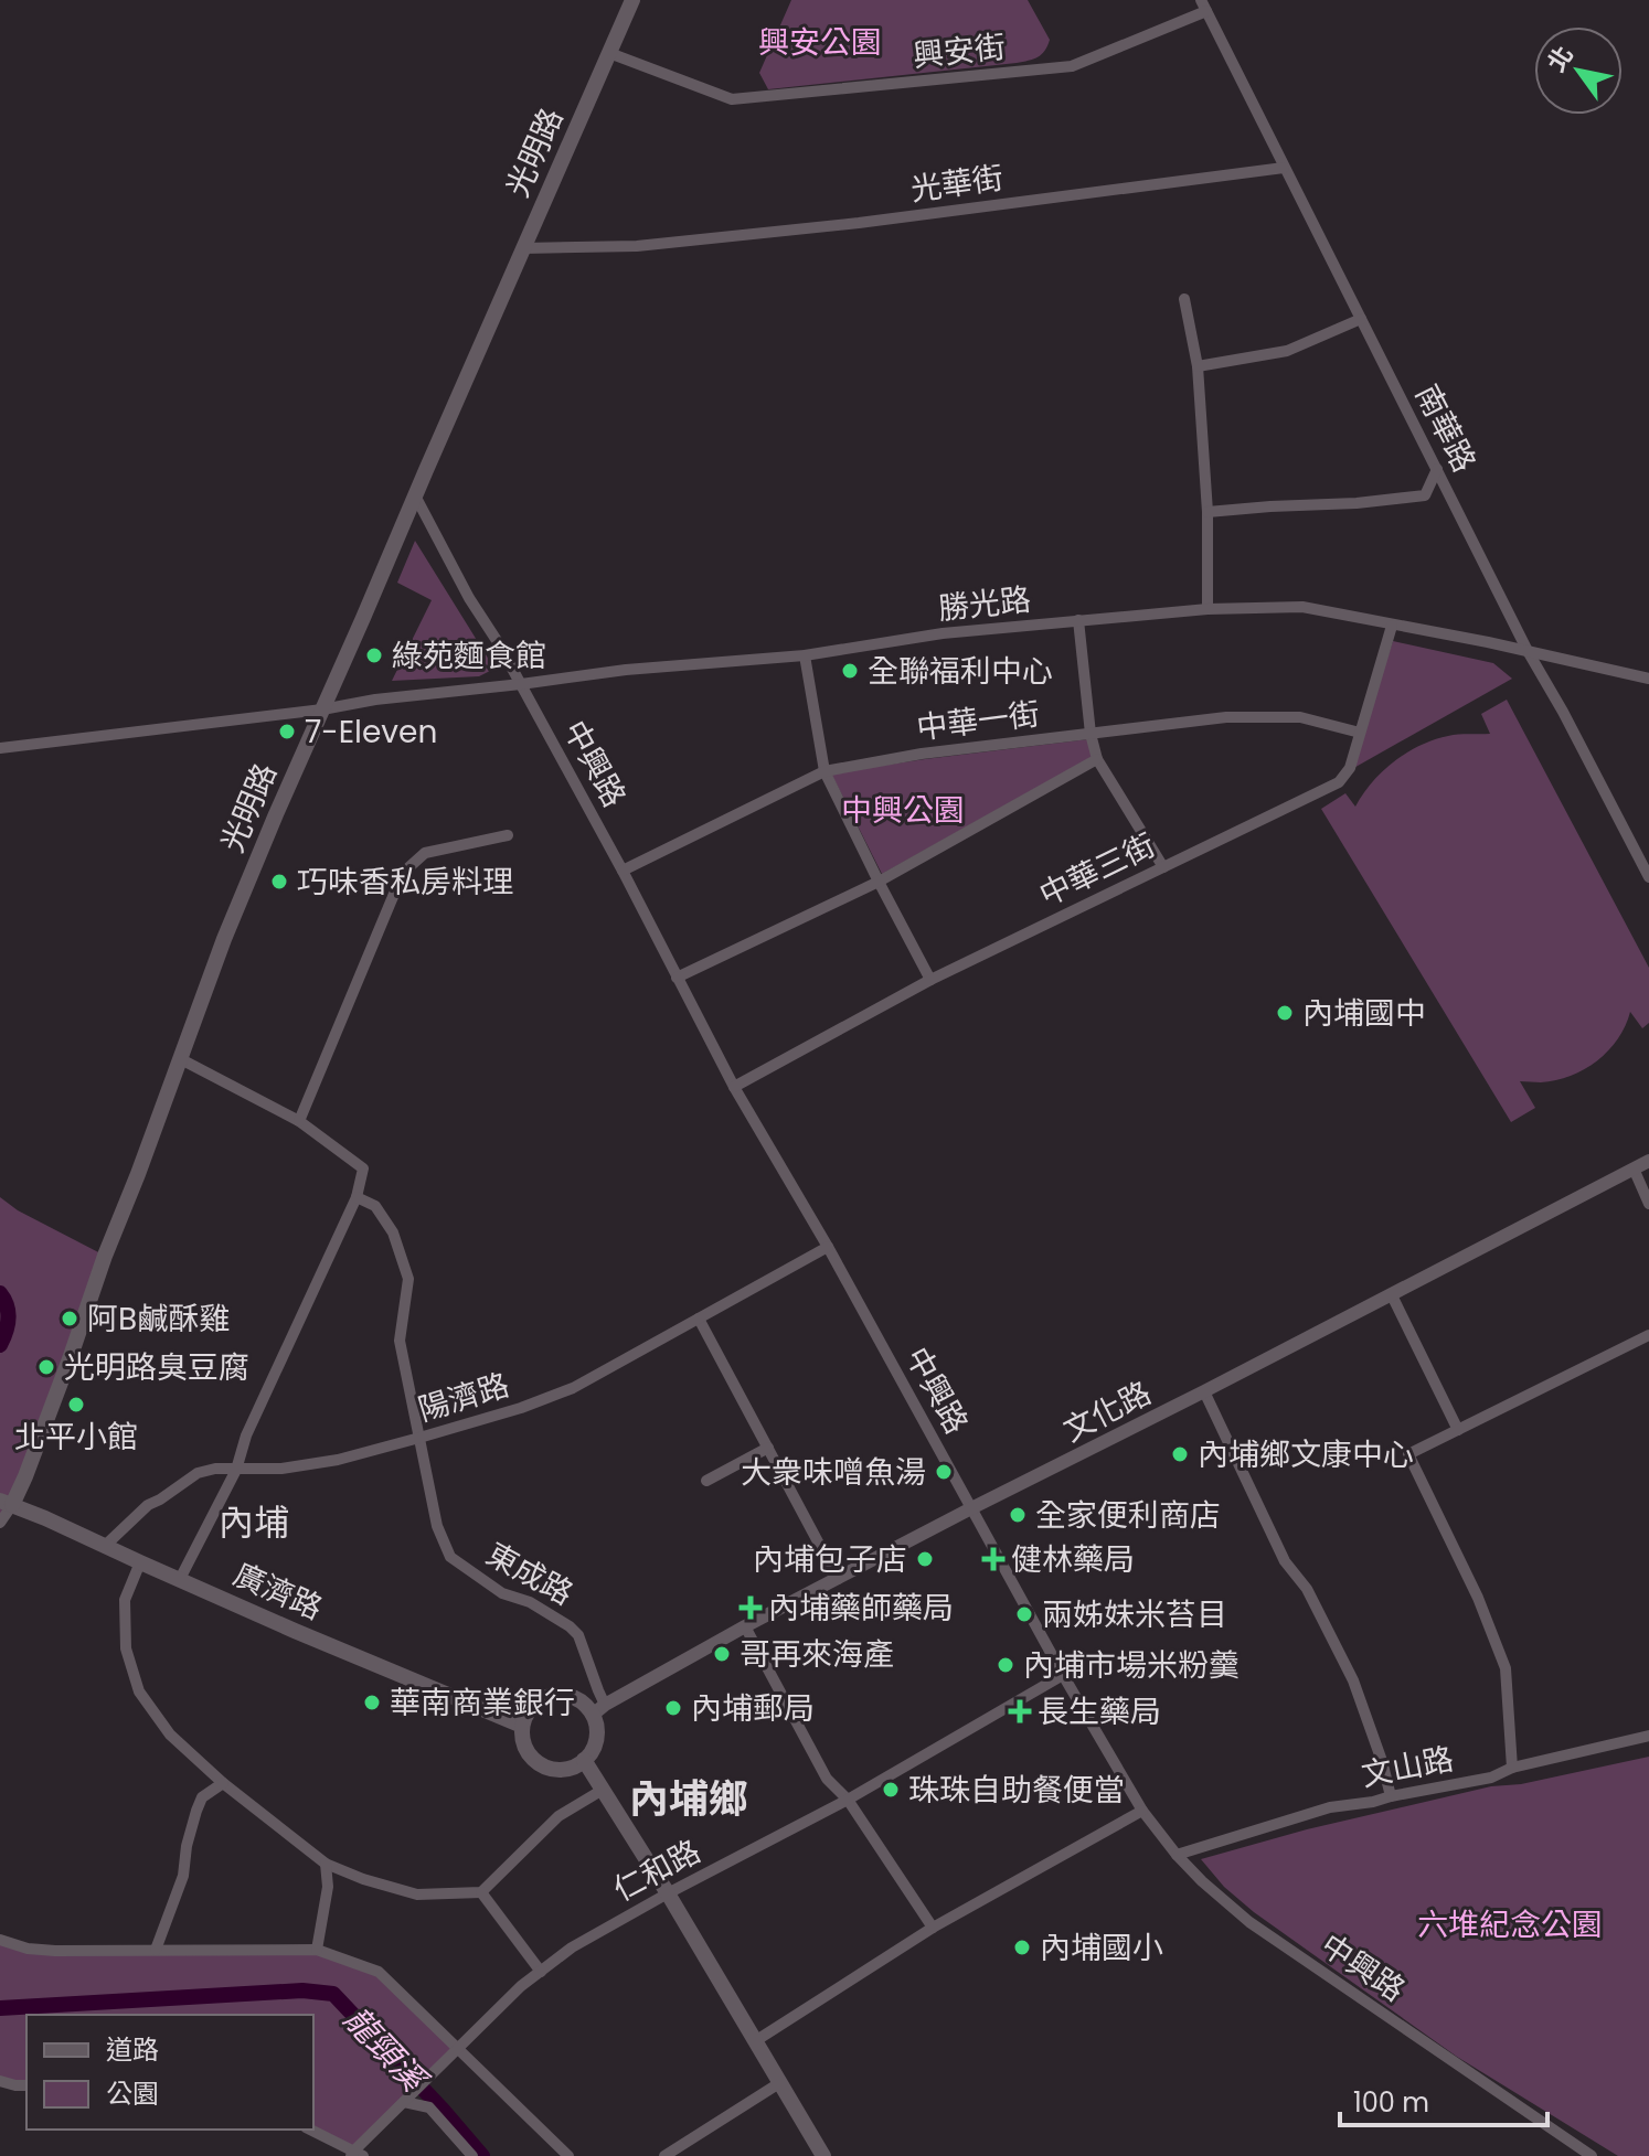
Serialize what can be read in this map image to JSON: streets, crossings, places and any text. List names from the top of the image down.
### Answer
{
  "streets": {
    "main road": ["光明路", "廣濟路"],
    "street": [
      "興安街",
      "光華街",
      "南華路",
      "勝光路",
      "中華一街",
      "中興路",
      "中華三街",
      "陽濟路",
      "文化路",
      "東成路",
      "文山路",
      "仁和路"
    ]
  },
  "crossings": [
    ["興安街", "光明路"],
    ["興安街", "南華路"],
    ["光明路", "光華街"],
    ["光明路", "勝光路"],
    ["光明路", "中興路"],
    ["光明路", "廣濟路"],
    ["光華街", "南華路"],
    ["南華路", "勝光路"],
    ["勝光路", "中興路"],
    ["勝光路", "中華三街"],
    ["中華一街", "中興路"],
    ["中華一街", "中華三街"],
    ["中興路", "中華三街"],
    ["中興路", "陽濟路"],
    ["中興路", "文化路"],
    ["中興路", "文山路"],
    ["中興路", "仁和路"],
    ["陽濟路", "東成路"],
    ["陽濟路", "廣濟路"],
    ["文化路", "東成路"],
    ["文化路", "廣濟路"],
    ["東成路", "廣濟路"]
  ],
  "districts": ["內埔", "內埔鄉"],
  "water": ["龍頸溪"],
  "parks": ["興安公園", "中興公園", "六堆紀念公園"],
  "places": {
    "other": [
      "綠苑麵食館",
      "全聯福利中心",
      "7-Eleven",
      "巧味香私房料理",
      "內埔國中",
      "阿B鹹酥雞",
      "光明路臭豆腐",
      "北平小館",
      "內埔鄉文康中心",
      "大衆味噌魚湯",
      "全家便利商店",
      "內埔包子店",
      "兩姊妹米苔目",
      "哥再來海產",
      "內埔市場米粉羹",
      "華南商業銀行",
      "內埔郵局",
      "珠珠自助餐便當",
      "內埔國小"
    ],
    "health": ["健林藥局", "內埔藥師藥局", "長生藥局"]
  },
  "legend": ["道路", "公園"],
  "scale_bar": "100 m",
  "north": "top left"
}
